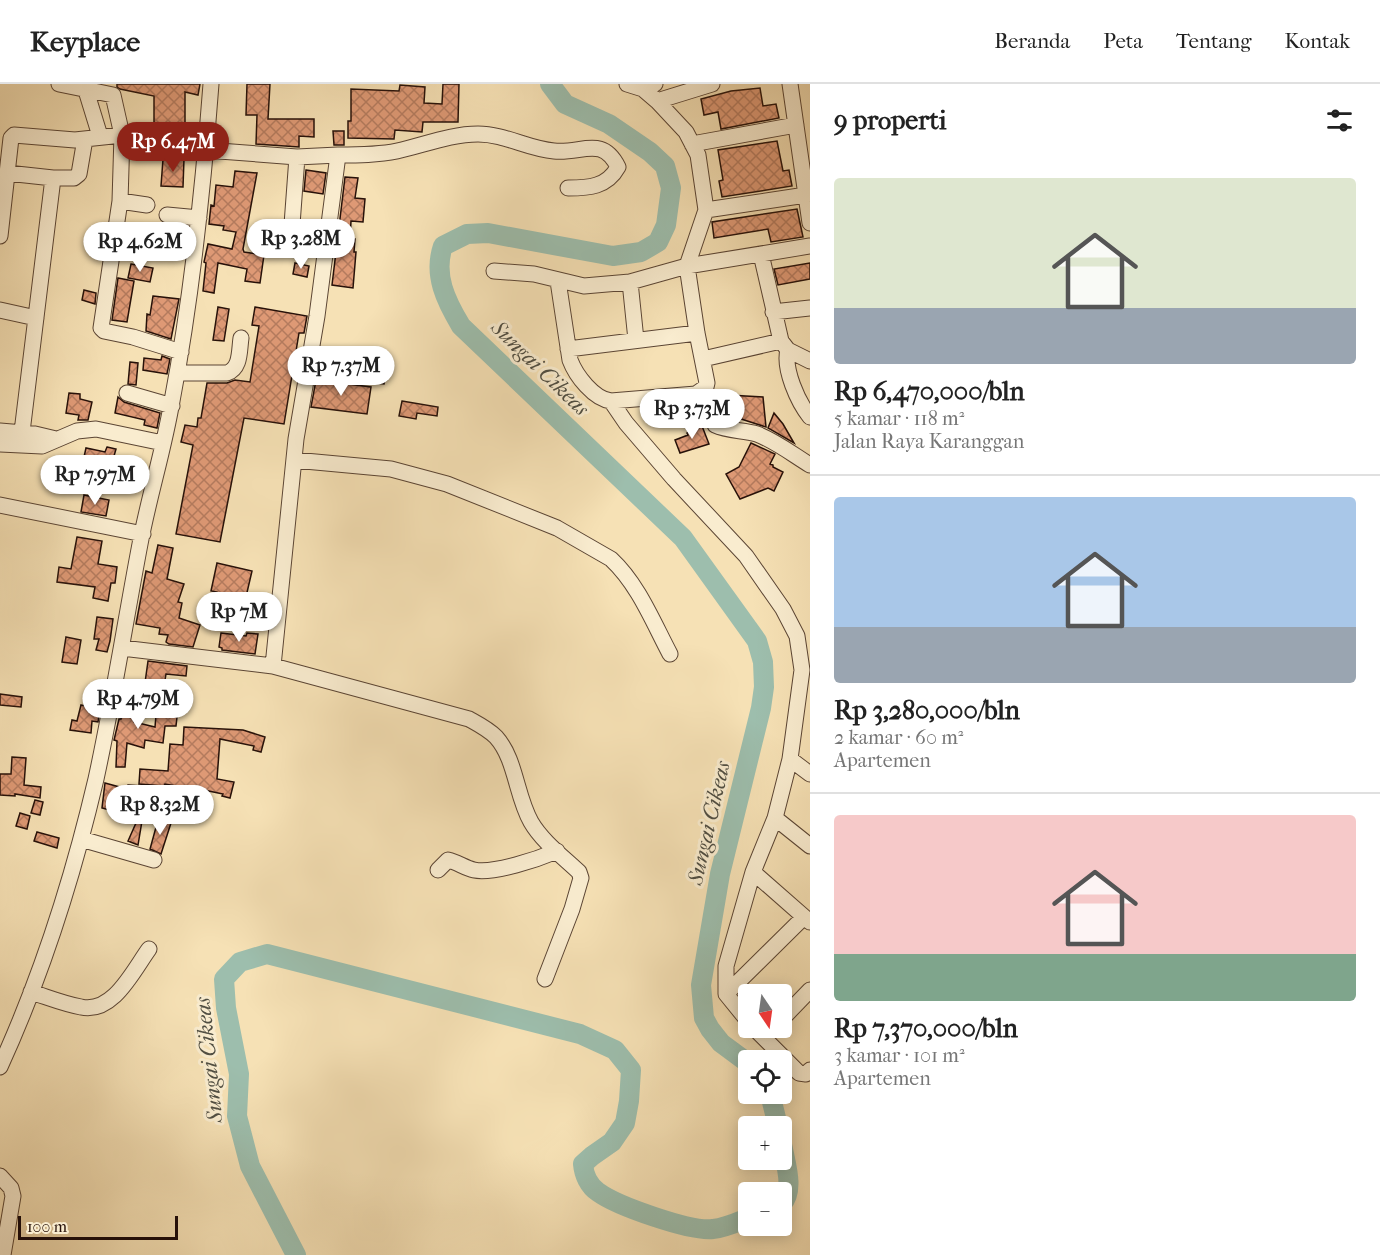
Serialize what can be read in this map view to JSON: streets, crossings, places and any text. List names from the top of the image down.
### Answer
{
  "water": ["Sungai Cikeas"],
  "scale_bar": "100 m",
  "north": "bottom",
  "page": {
    "header": "Keyplace",
    "nav": [
      "Beranda",
      "Peta",
      "Tentang",
      "Kontak"
    ],
    "heading": "9 properti",
    "price": [
      "Rp 6.47M",
      "Rp 3.28M",
      "Rp 4.62M",
      "Rp 7.37M",
      "Rp 3.73M",
      "Rp 7.97M",
      "Rp 7M",
      "Rp 4.79M",
      "Rp 8.32M"
    ],
    "list": [
      {
        "name": "Rp 6,470,000/bln",
        "note": "5 kamar · 118 m² · Jalan Raya Karanggan"
      },
      {
        "name": "Rp 3,280,000/bln",
        "note": "2 kamar · 60 m² · Apartemen"
      },
      {
        "name": "Rp 7,370,000/bln",
        "note": "3 kamar · 101 m² · Apartemen"
      }
    ],
    "map_buttons": ["+", "−"],
    "scale": "100 m"
  }
}
